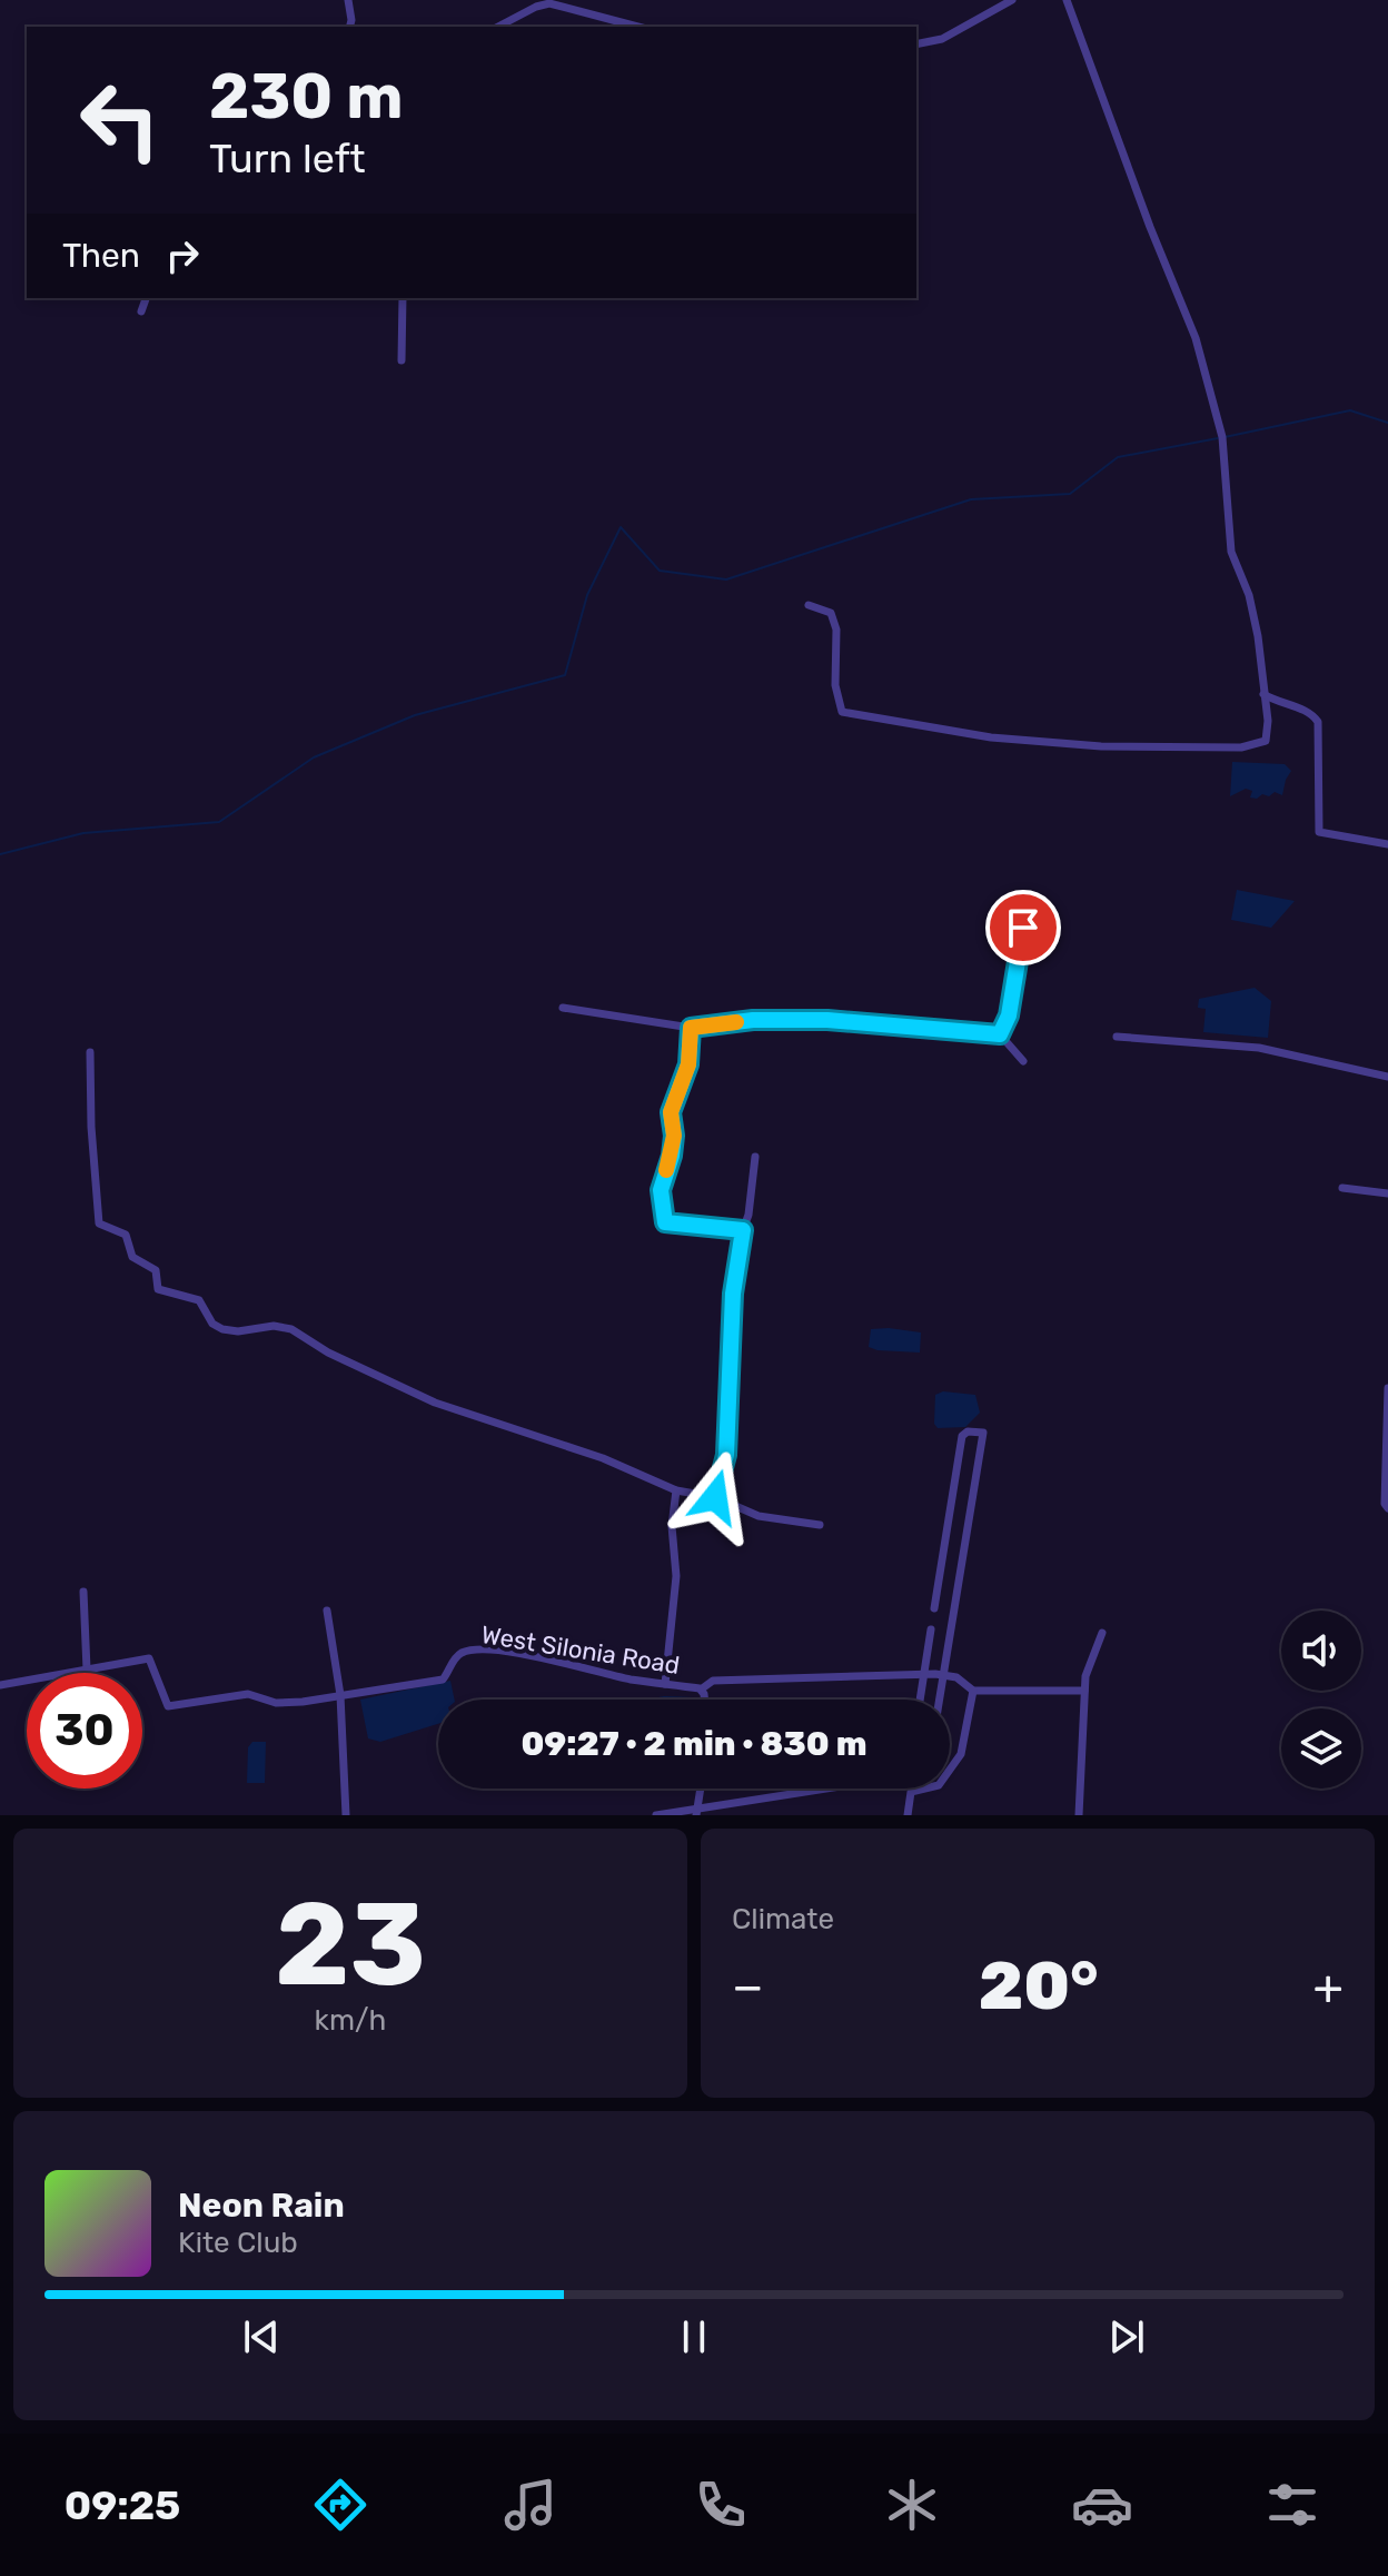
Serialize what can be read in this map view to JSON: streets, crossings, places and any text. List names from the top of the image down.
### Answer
{
  "streets": {
    "street": ["West Silonia Road"]
  },
  "page": {
    "turn": ["230 m", "Turn left"],
    "then": "Then",
    "limit": "30",
    "trip": "09:27 · 2 min · 830 m",
    "tile": [
      ["23", "km/h"],
      "Climate"
    ],
    "heat": ["−", "20°", "+"],
    "song": ["Neon Rain", "Kite Club"],
    "tabs": "09:25"
  }
}
